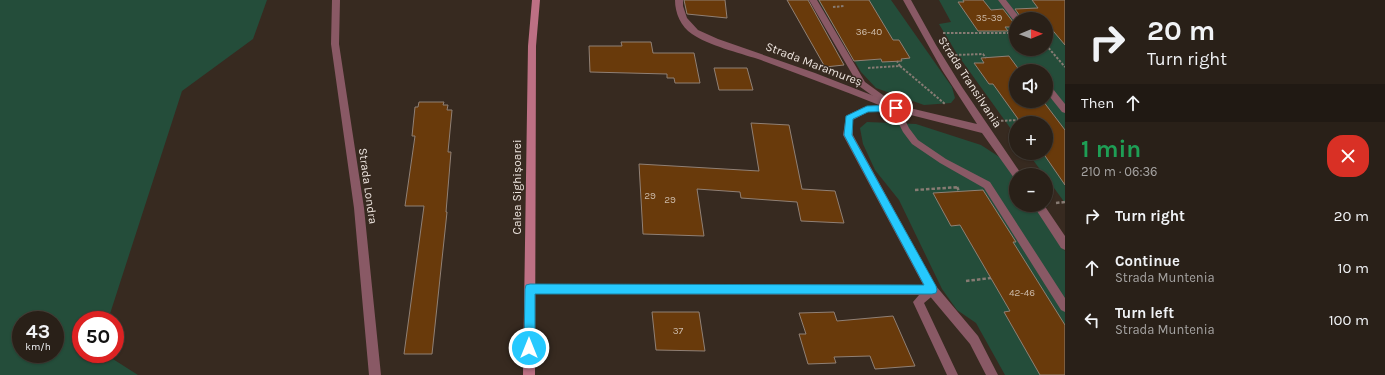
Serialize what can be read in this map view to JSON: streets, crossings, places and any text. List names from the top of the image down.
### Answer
{
  "streets": {
    "main road": ["Calea Sighișoarei"],
    "street": ["Strada Maramureș", "Strada Transilvania", "Strada Londra"]
  },
  "crossings": [
    ["Strada Maramureș", "Strada Transilvania"]
  ],
  "house_numbers": [
    "35-39",
    "36-40",
    "29",
    "29",
    "42-46",
    "37"
  ],
  "north": "right",
  "page": {
    "turn": ["20 m", "Turn right"],
    "map_buttons": ["+", "−"],
    "then": "Then",
    "heading": ["1 min", "210 m · 06:36"],
    "list": [
      {
        "name": "Turn right",
        "value": "20 m"
      },
      {
        "name": "Continue",
        "note": "Strada Muntenia",
        "value": "10 m"
      },
      {
        "name": "Turn left",
        "note": "Strada Muntenia",
        "value": "100 m"
      }
    ],
    "speed": "43 km/h",
    "limit": "50"
  }
}
